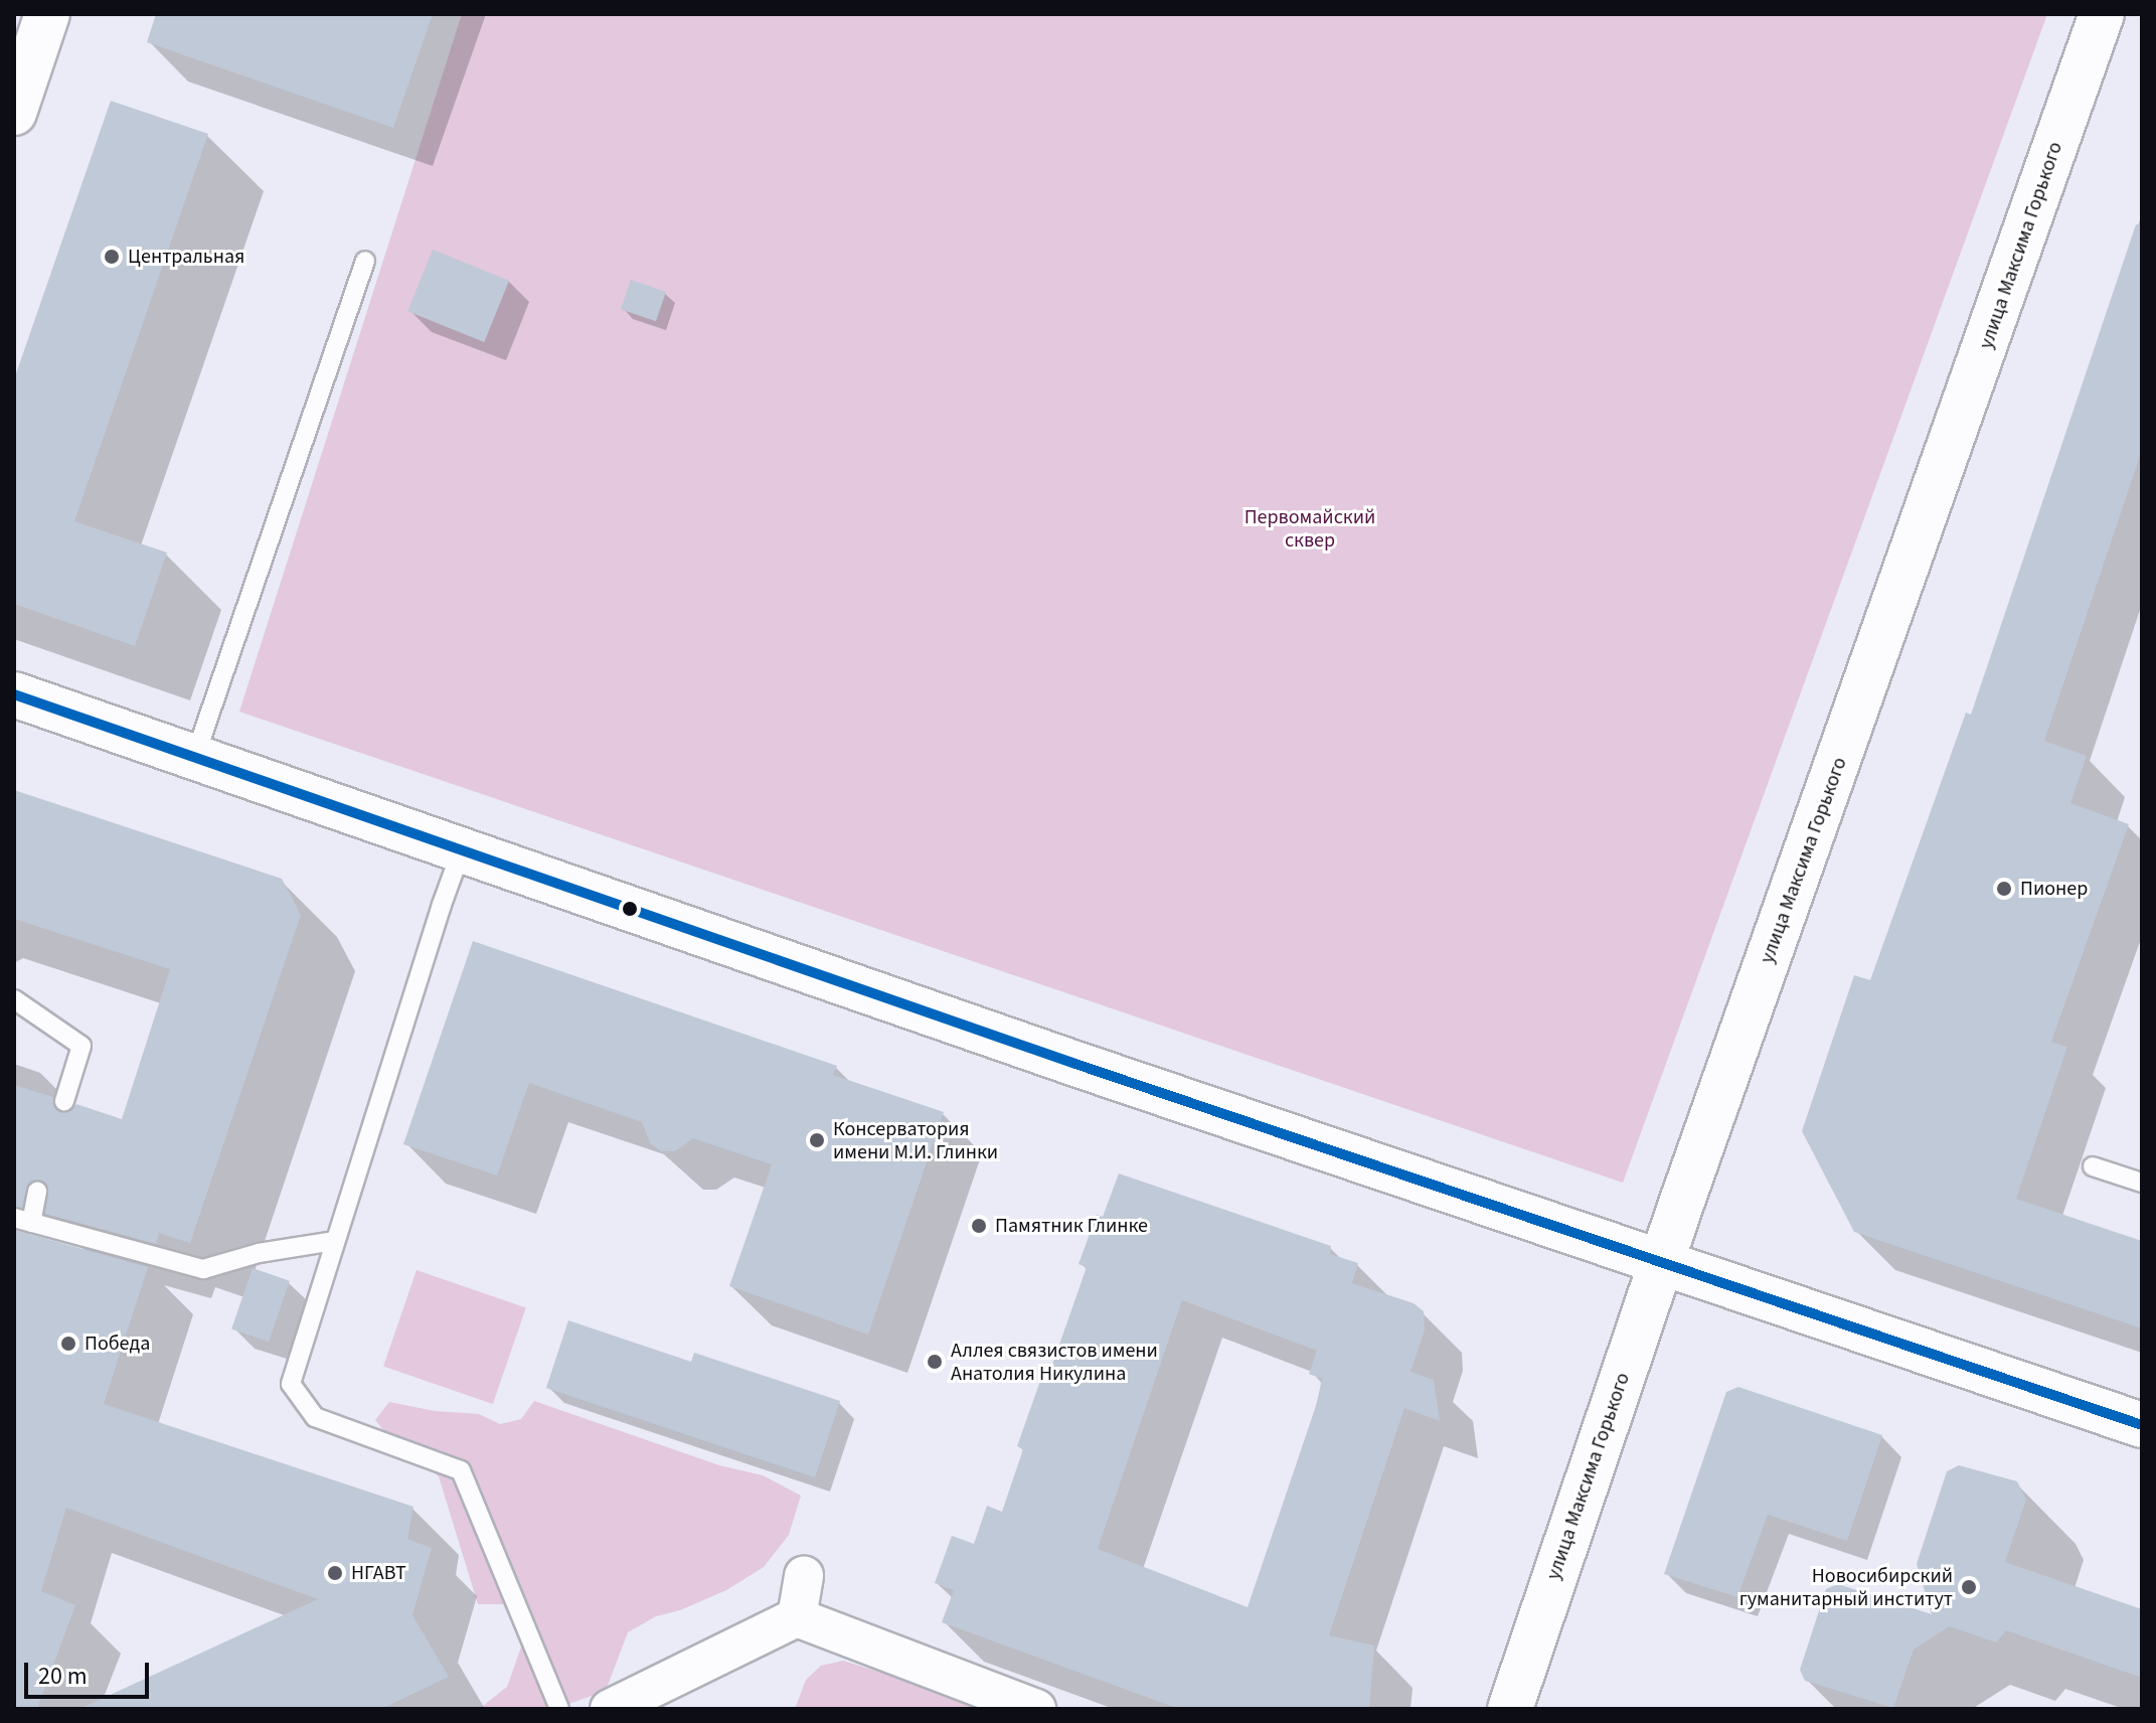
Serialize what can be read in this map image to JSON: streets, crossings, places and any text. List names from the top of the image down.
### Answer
{
  "streets": {
    "street": ["улица Максима Горького"]
  },
  "parks": ["Первомайский сквер"],
  "places": [
    "Центральная",
    "Пионер",
    "Консерватория имени М.И. Глинки",
    "Памятник Глинке",
    "Победа",
    "Аллея связистов имени Анатолия Никулина",
    "НГАВТ",
    "Новосибирский гуманитарный институт"
  ],
  "scale_bar": "20 m"
}
